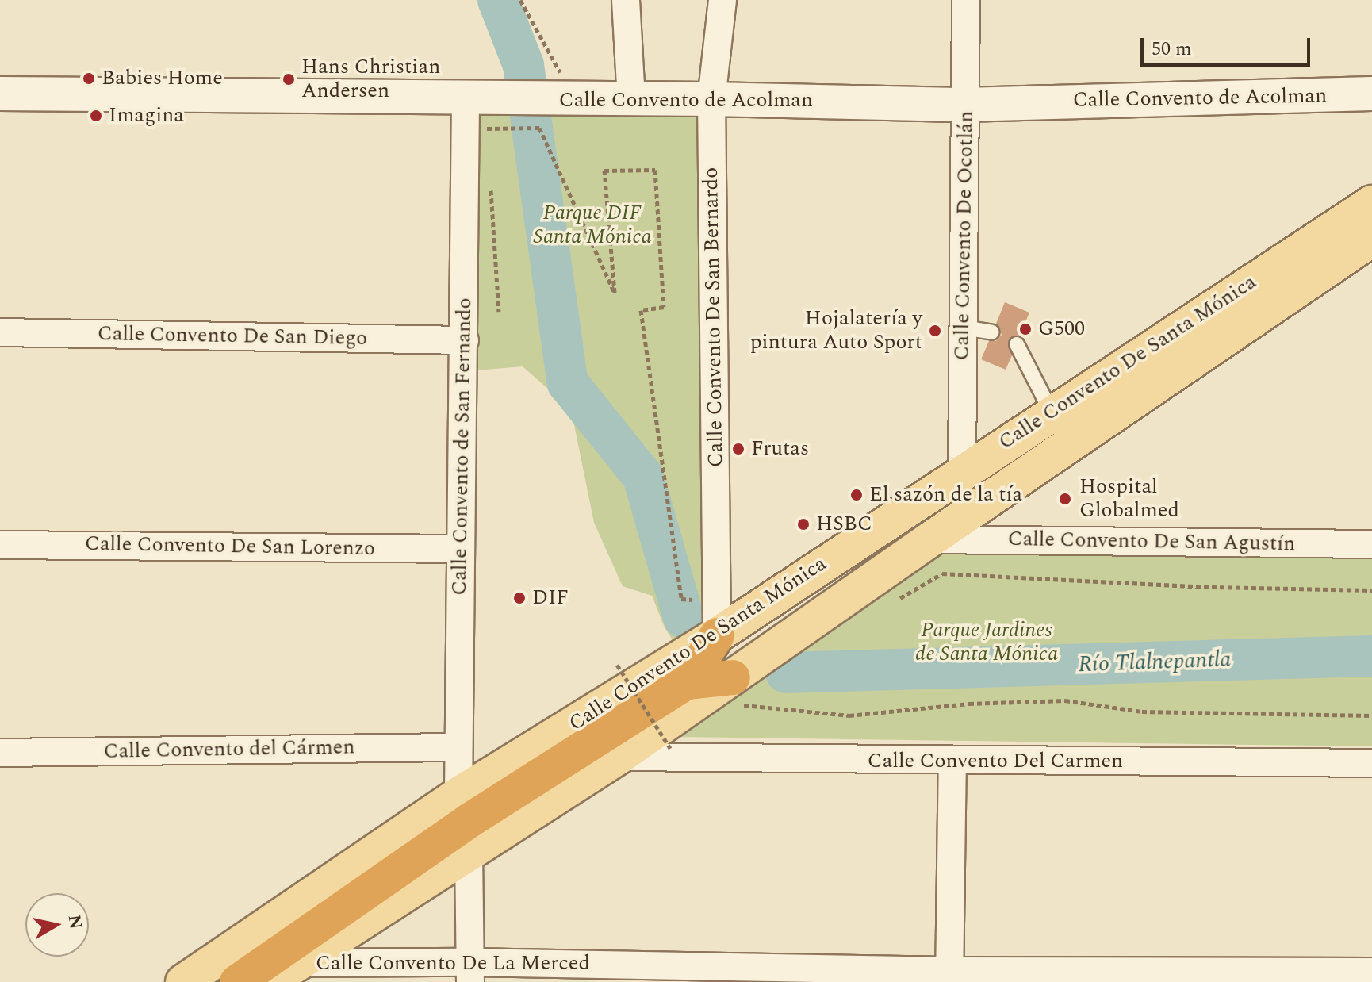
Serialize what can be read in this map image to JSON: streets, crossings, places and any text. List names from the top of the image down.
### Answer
{
  "streets": {
    "main road": ["Calle Convento De Santa Mónica"],
    "street": [
      "Calle Convento de Acolman",
      "Calle Convento De Ocotlán",
      "Calle Convento De San Bernardo",
      "Calle Convento De San Diego",
      "Calle Convento de San Fernando",
      "Calle Convento De San Agustín",
      "Calle Convento De San Lorenzo",
      "Calle Convento del Cármen",
      "Calle Convento Del Carmen",
      "Calle Convento De La Merced"
    ]
  },
  "crossings": [
    ["Calle Convento de Acolman", "Calle Convento De Ocotlán"],
    ["Calle Convento de Acolman", "Calle Convento De San Bernardo"],
    ["Calle Convento de Acolman", "Calle Convento de San Fernando"],
    ["Calle Convento De Ocotlán", "Calle Convento De Santa Mónica"],
    ["Calle Convento De San Bernardo", "Calle Convento De Santa Mónica"],
    ["Calle Convento De San Diego", "Calle Convento de San Fernando"],
    ["Calle Convento De Santa Mónica", "Calle Convento de San Fernando"],
    ["Calle Convento De Santa Mónica", "Calle Convento De San Agustín"],
    ["Calle Convento De Santa Mónica", "Calle Convento Del Carmen"],
    ["Calle Convento De Santa Mónica", "Calle Convento De La Merced"],
    ["Calle Convento de San Fernando", "Calle Convento De San Lorenzo"],
    ["Calle Convento de San Fernando", "Calle Convento del Cármen"],
    ["Calle Convento de San Fernando", "Calle Convento De La Merced"]
  ],
  "water": ["Río Tlalnepantla"],
  "parks": ["Parque DIF Santa Mónica", "Parque Jardines de Santa Mónica"],
  "places": [
    "Babies Home",
    "Hans Christian Andersen",
    "Imagina",
    "G500",
    "Hojalatería y pintura Auto Sport",
    "Frutas",
    "El sazón de la tía",
    "Hospital Globalmed",
    "HSBC",
    "DIF"
  ],
  "scale_bar": "50 m",
  "north": "right"
}
